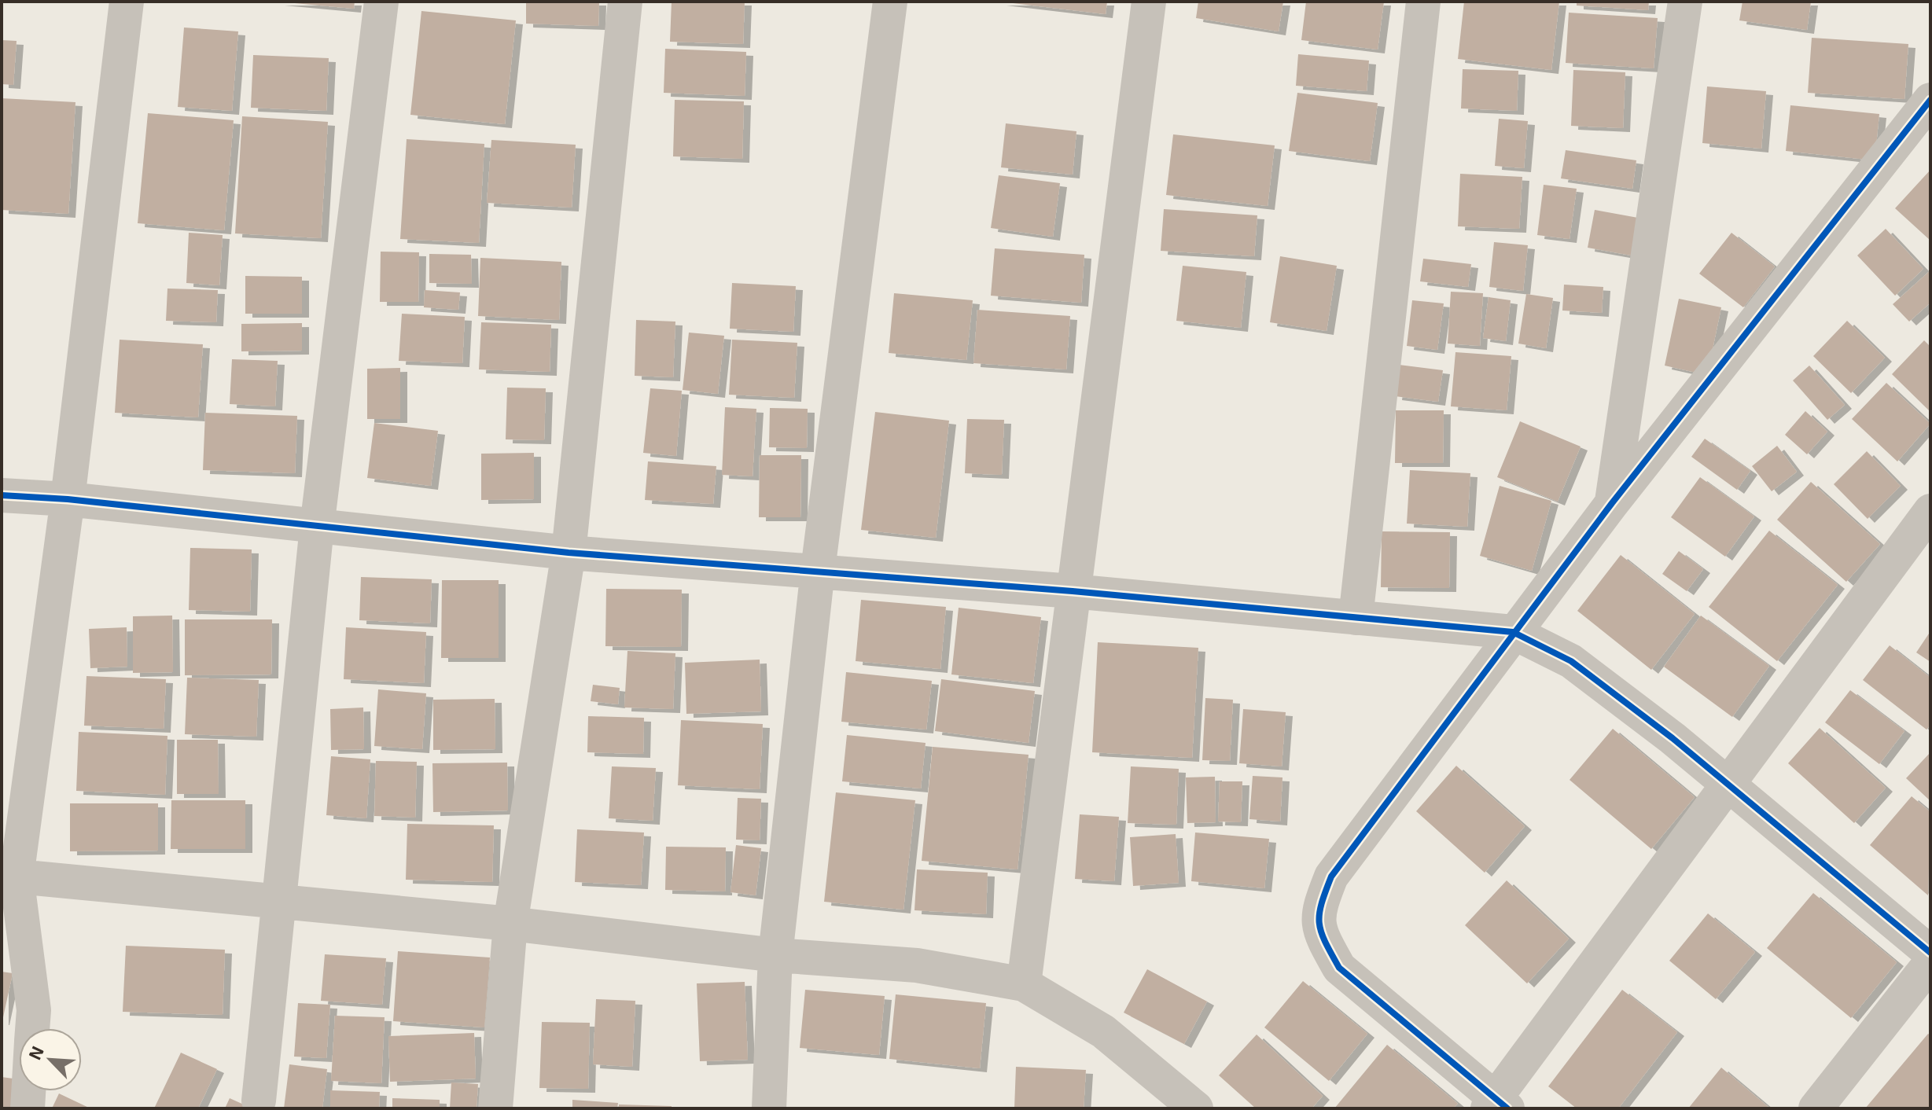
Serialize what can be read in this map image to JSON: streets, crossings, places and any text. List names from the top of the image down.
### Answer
{
  "north": "top left"
}
